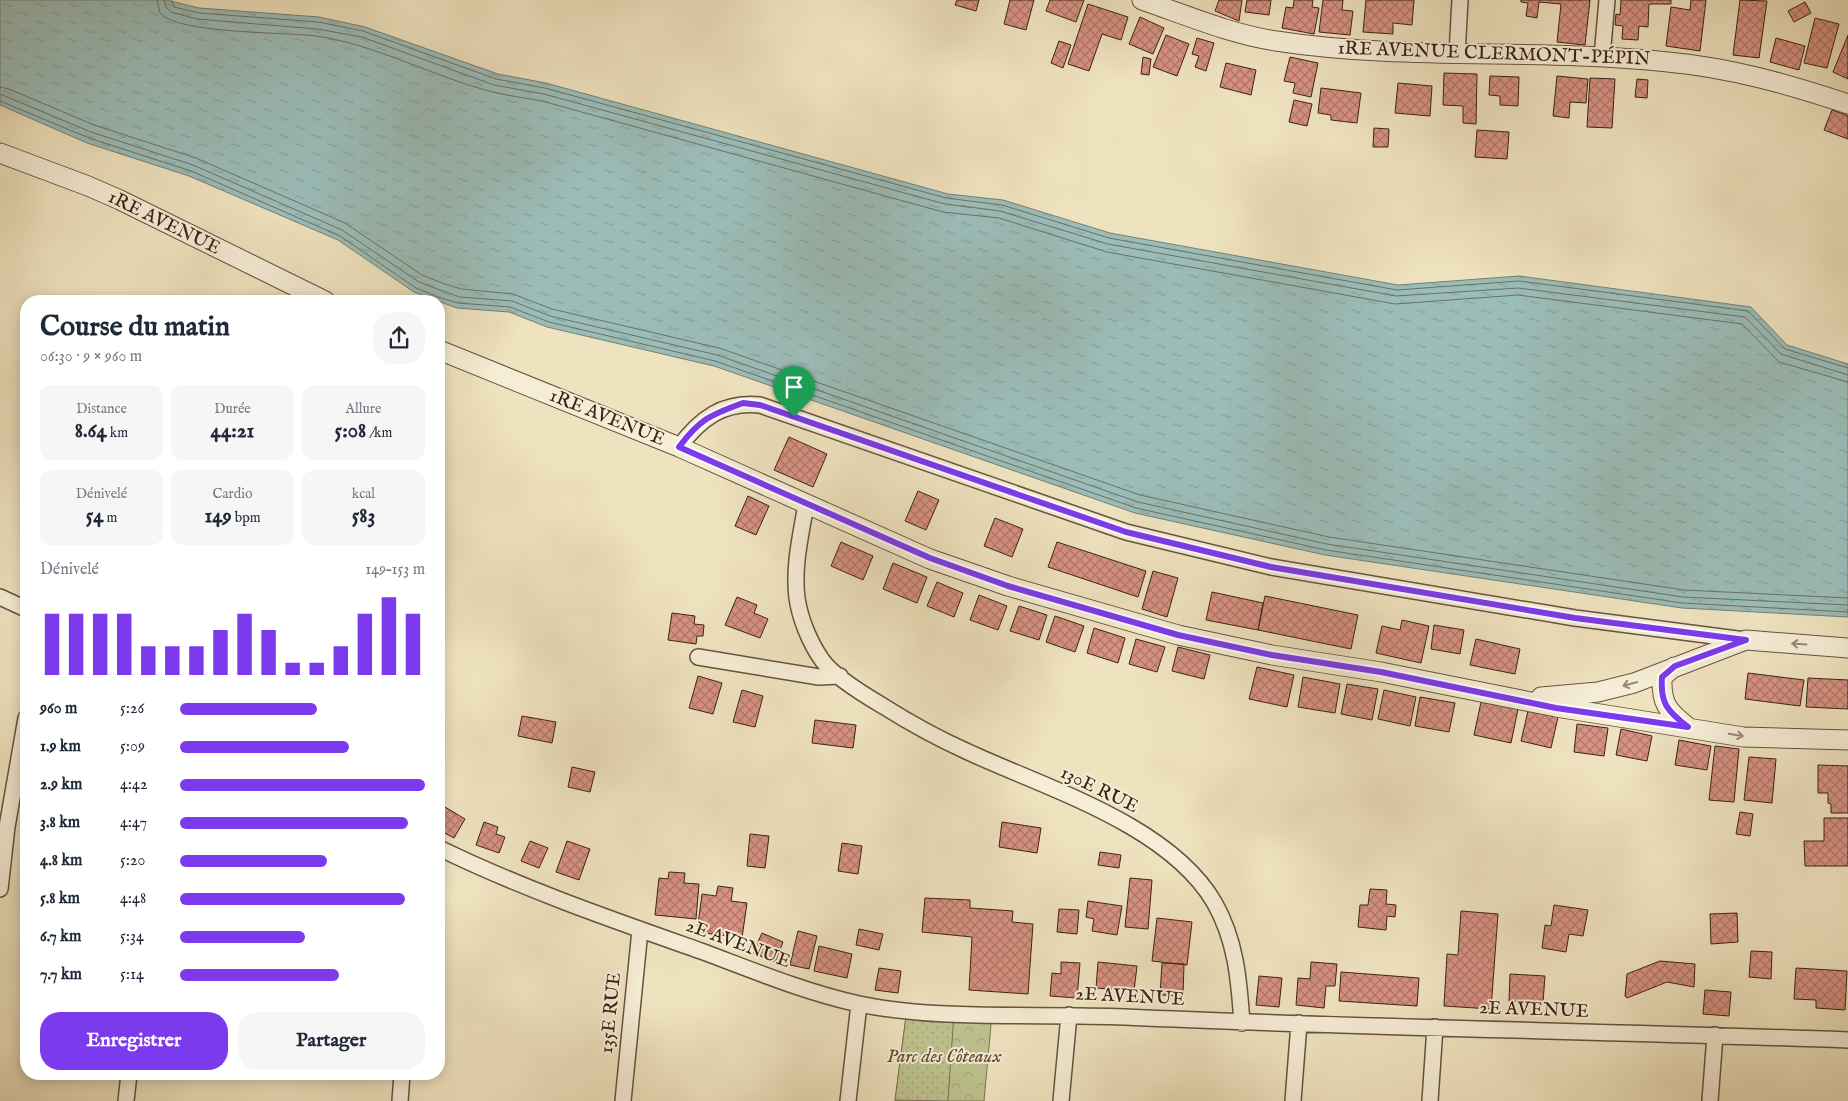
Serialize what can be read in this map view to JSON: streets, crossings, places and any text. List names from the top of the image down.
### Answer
{
  "streets": {
    "street": [
      "1RE AVENUE CLERMONT-PÉPIN",
      "1RE AVENUE",
      "130E RUE",
      "2E AVENUE",
      "135E RUE"
    ]
  },
  "crossings": [
    ["1RE AVENUE", "130E RUE"],
    ["130E RUE", "2E AVENUE"],
    ["2E AVENUE", "135E RUE"]
  ],
  "parks": ["Parc des Côteaux"],
  "page": {
    "heading": ["Course du matin", "06:30 · 9 × 960 m"],
    "stats": [
      ["Distance", "8.64 km"],
      ["Durée", "44:21"],
      ["Allure", "5:08 /km"],
      ["Dénivelé", "54 m"],
      ["Cardio", "149 bpm"],
      ["kcal", "583"]
    ],
    "chart": ["Dénivelé", "149–153 m"],
    "list": [
      {
        "name": "960 m",
        "note": "5:26"
      },
      {
        "name": "1.9 km",
        "note": "5:09"
      },
      {
        "name": "2.9 km",
        "note": "4:42"
      },
      {
        "name": "3.8 km",
        "note": "4:47"
      },
      {
        "name": "4.8 km",
        "note": "5:20"
      },
      {
        "name": "5.8 km",
        "note": "4:48"
      },
      {
        "name": "6.7 km",
        "note": "5:34"
      },
      {
        "name": "7.7 km",
        "note": "5:14"
      }
    ],
    "buttons": ["Enregistrer", "Partager"]
  }
}
